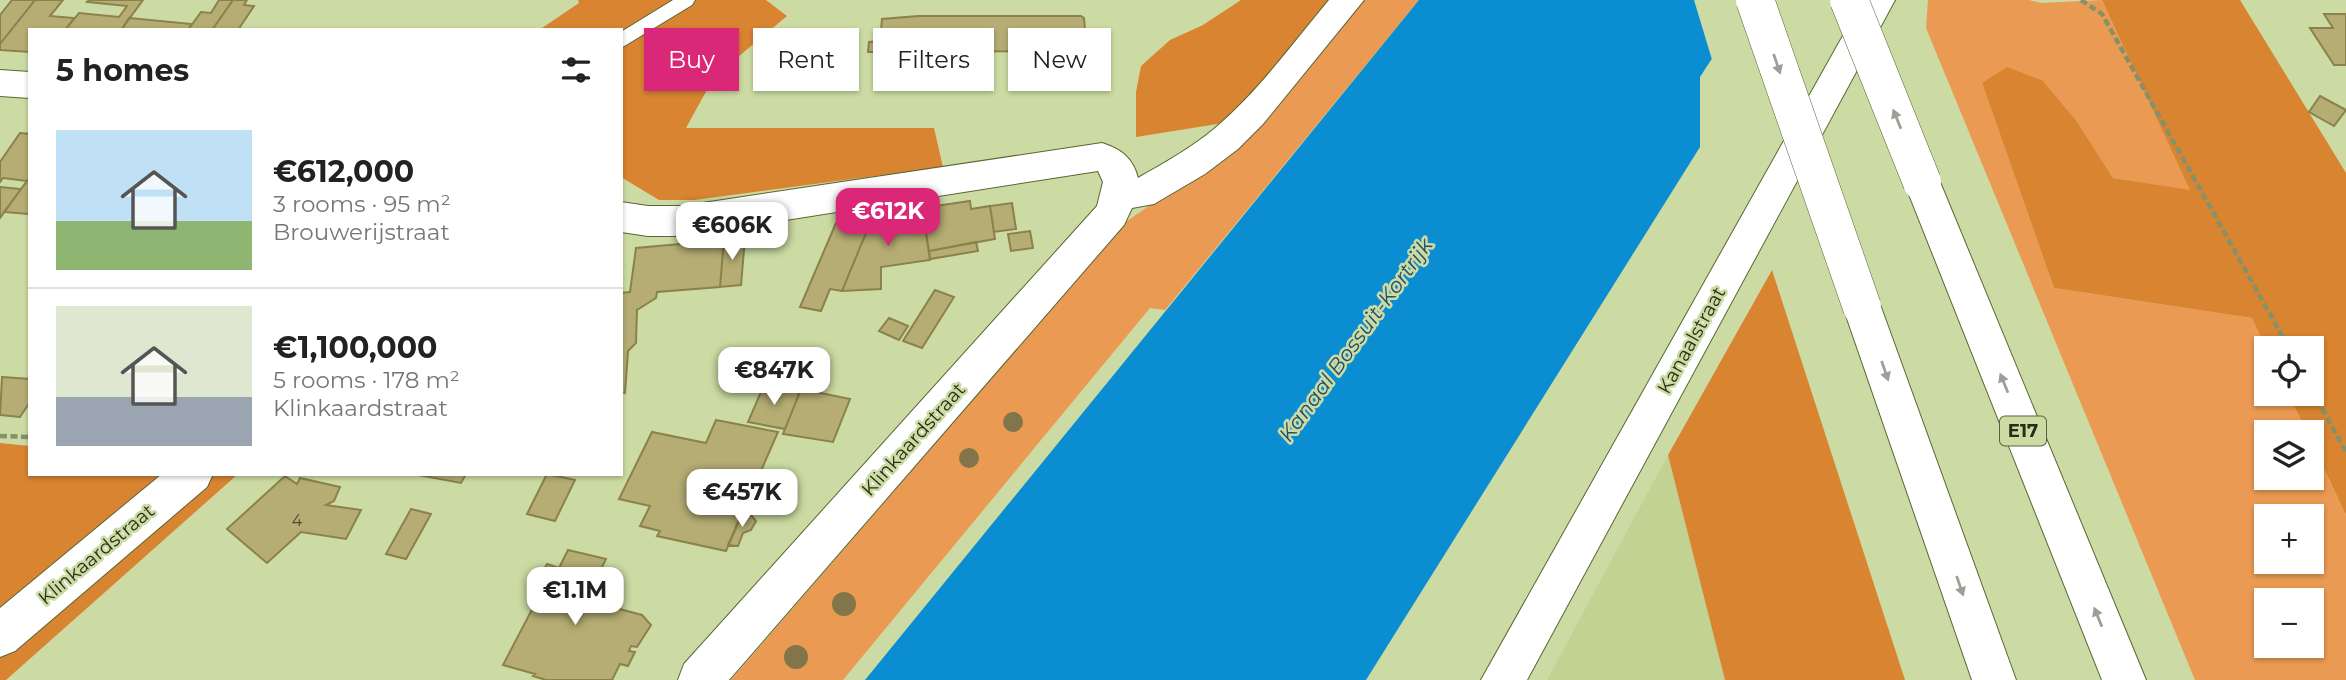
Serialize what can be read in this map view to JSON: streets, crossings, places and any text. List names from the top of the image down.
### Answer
{
  "streets": {
    "main road": ["Kanaalstraat", "E17", "Klinkaardstraat"]
  },
  "water": ["Kanaal Bossuit-Kortrijk"],
  "house_numbers": ["4"],
  "page": {
    "chip": [
      "Buy",
      "Rent",
      "Filters",
      "New"
    ],
    "heading": "5 homes",
    "list": [
      {
        "name": "€612,000",
        "note": "3 rooms · 95 m² · Brouwerijstraat"
      },
      {
        "name": "€1,100,000",
        "note": "5 rooms · 178 m² · Klinkaardstraat"
      }
    ],
    "price": [
      "€612K",
      "€606K",
      "€847K",
      "€457K",
      "€1.1M"
    ],
    "map_buttons": ["+", "−"]
  }
}
